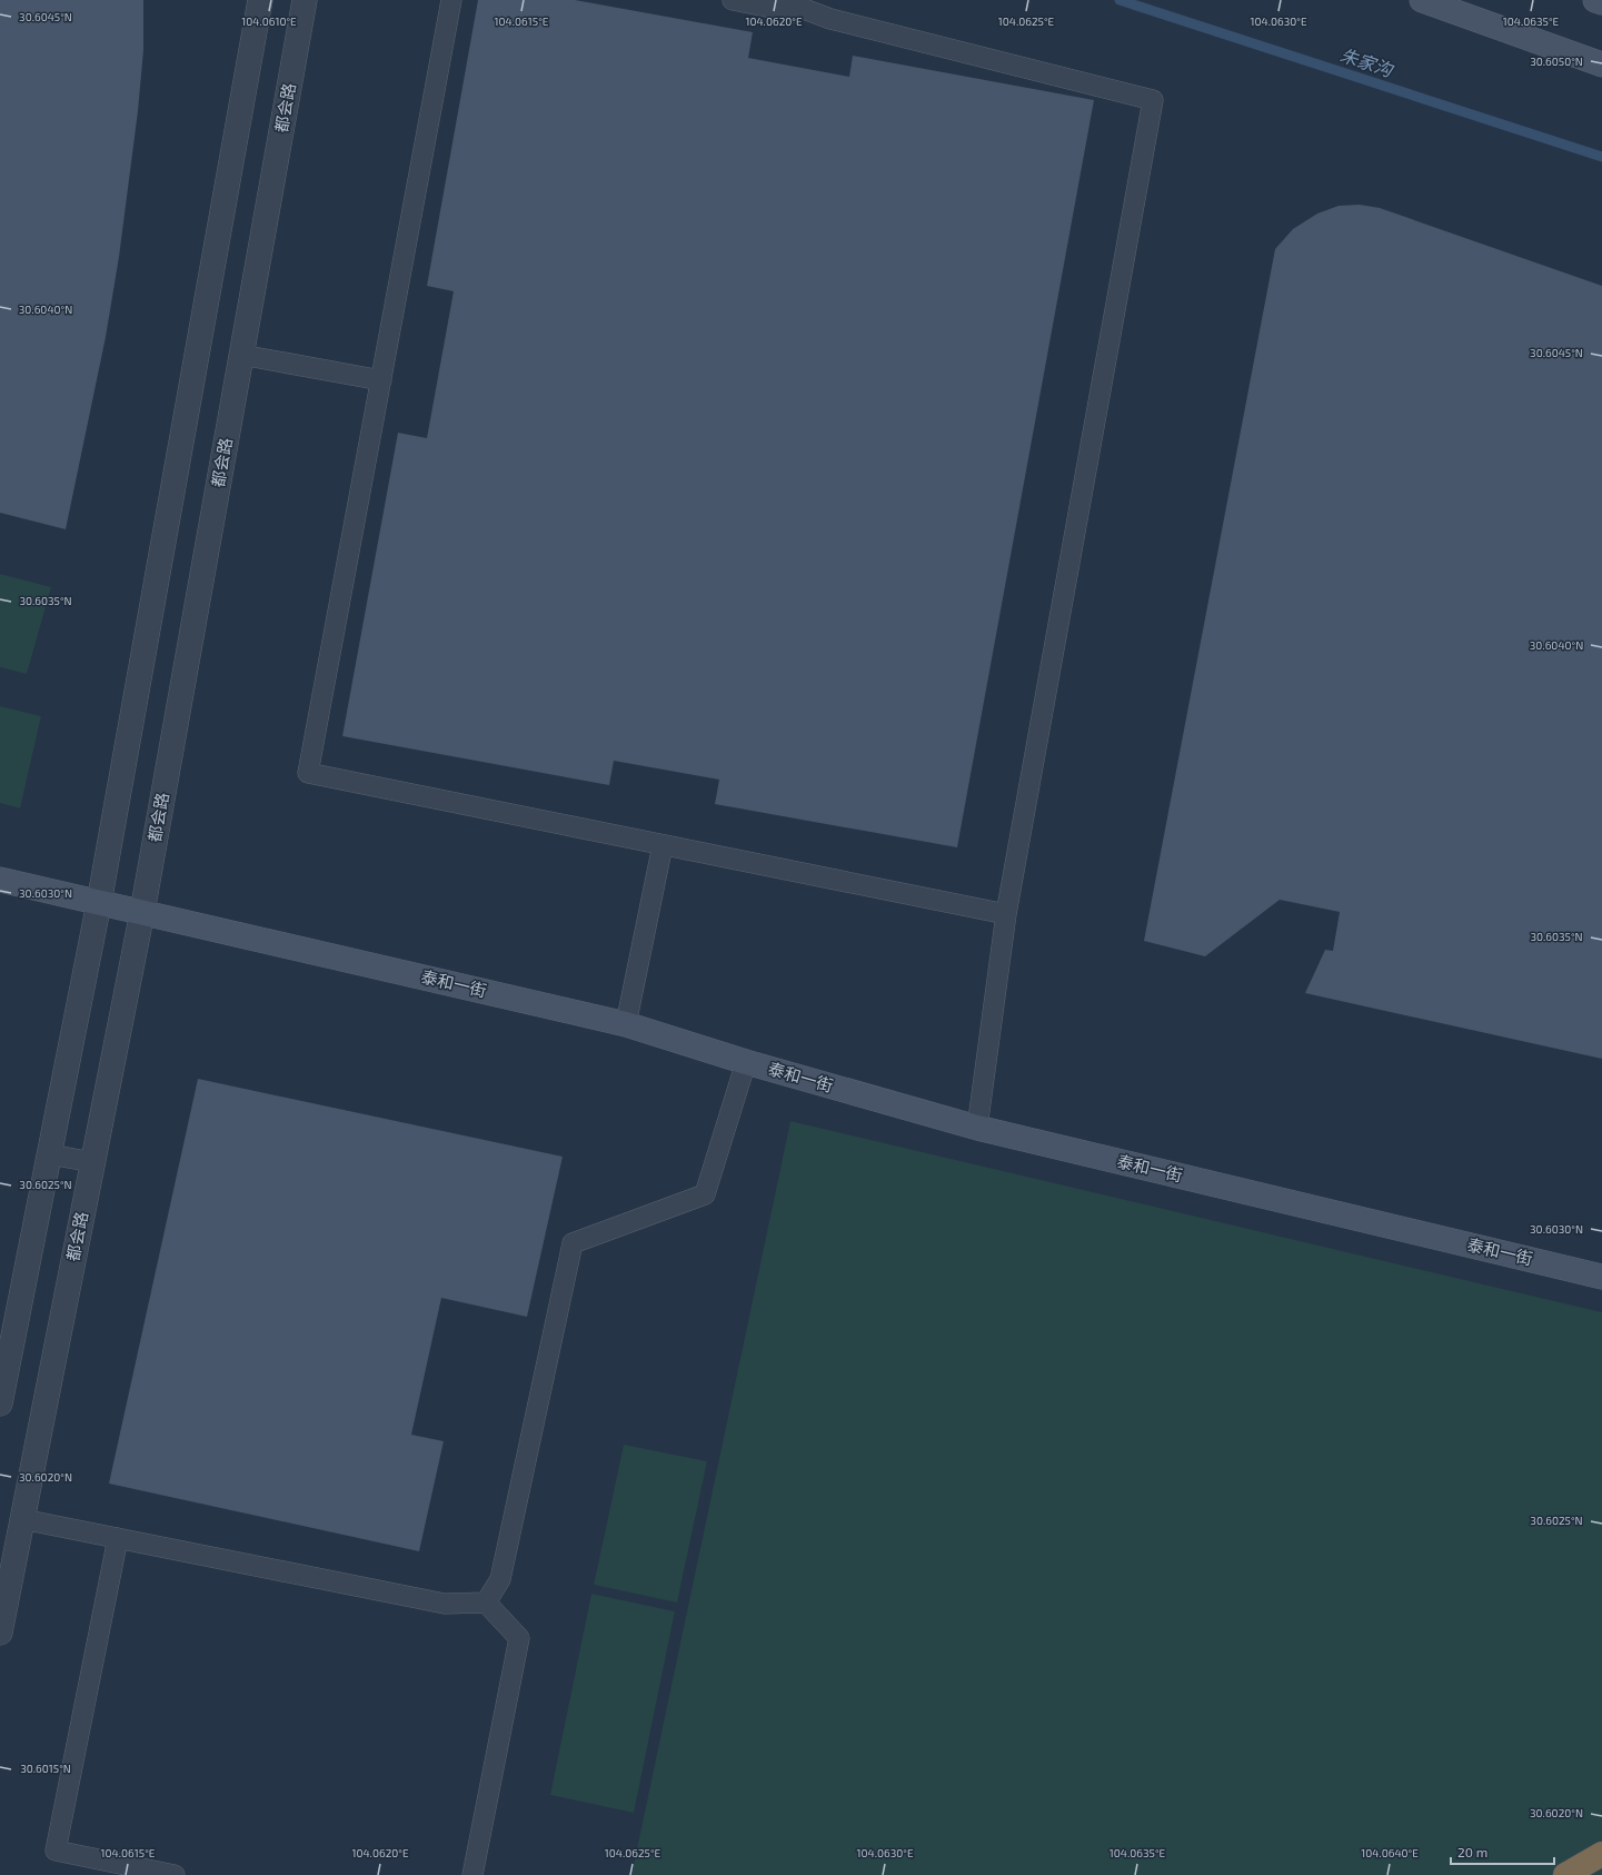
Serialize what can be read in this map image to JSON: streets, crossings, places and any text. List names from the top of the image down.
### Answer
{
  "streets": {
    "street": ["都会路", "泰和一街"]
  },
  "crossings": [
    ["都会路", "泰和一街"]
  ],
  "water": ["朱家沟"],
  "scale_bar": "20 m",
  "coordinates": [
    "30.6045°N",
    "104.0610°E",
    "104.0615°E",
    "104.0620°E",
    "104.0625°E",
    "104.0630°E",
    "104.0635°E",
    "30.6050°N",
    "30.6040°N",
    "30.6035°N",
    "30.6030°N",
    "30.6025°N",
    "30.6020°N",
    "30.6015°N",
    "104.0640°E"
  ]
}
